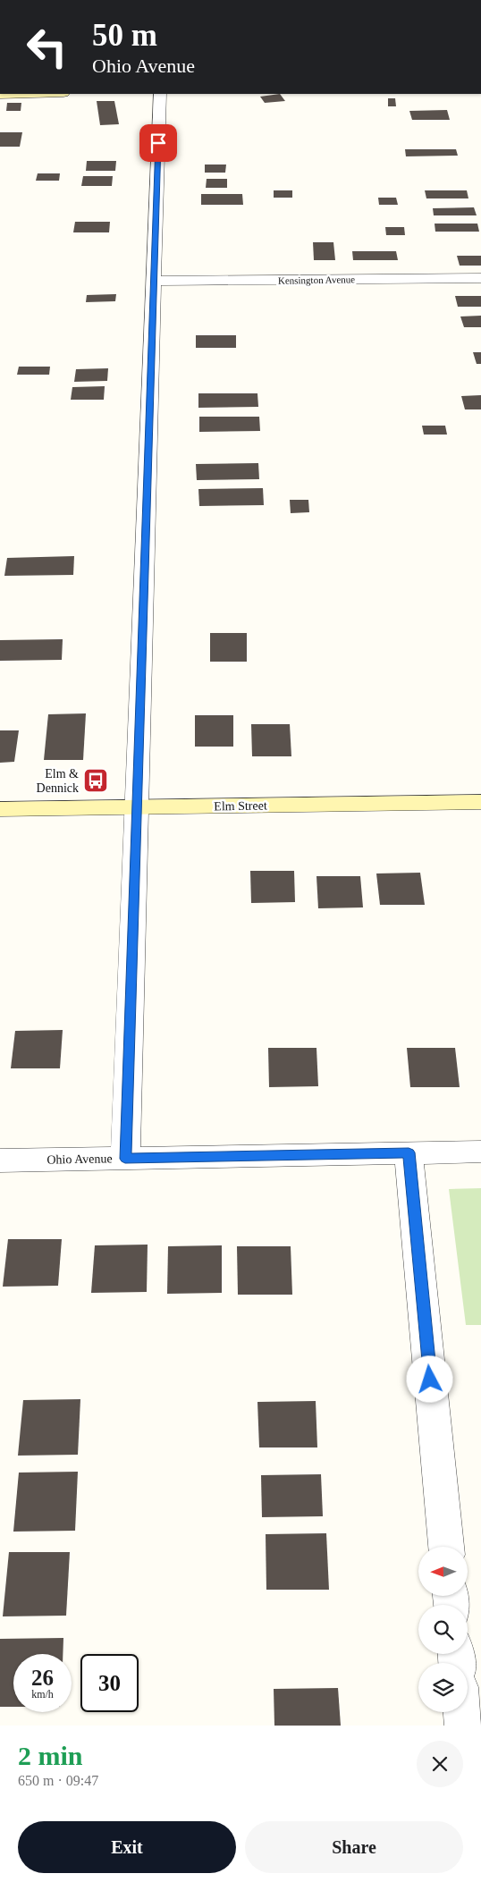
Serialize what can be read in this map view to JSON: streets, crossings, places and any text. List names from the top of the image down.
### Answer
{
  "streets": {
    "street": ["Kensington Avenue", "Elm Street", "Ohio Avenue"]
  },
  "places": {
    "bus stop": ["Elm & Dennick"]
  },
  "north": "left",
  "page": {
    "turn": ["50 m", "Ohio Avenue"],
    "speed": "26 km/h",
    "limit": "30",
    "heading": ["2 min", "650 m · 09:47"],
    "buttons": ["Exit", "Share"]
  }
}
